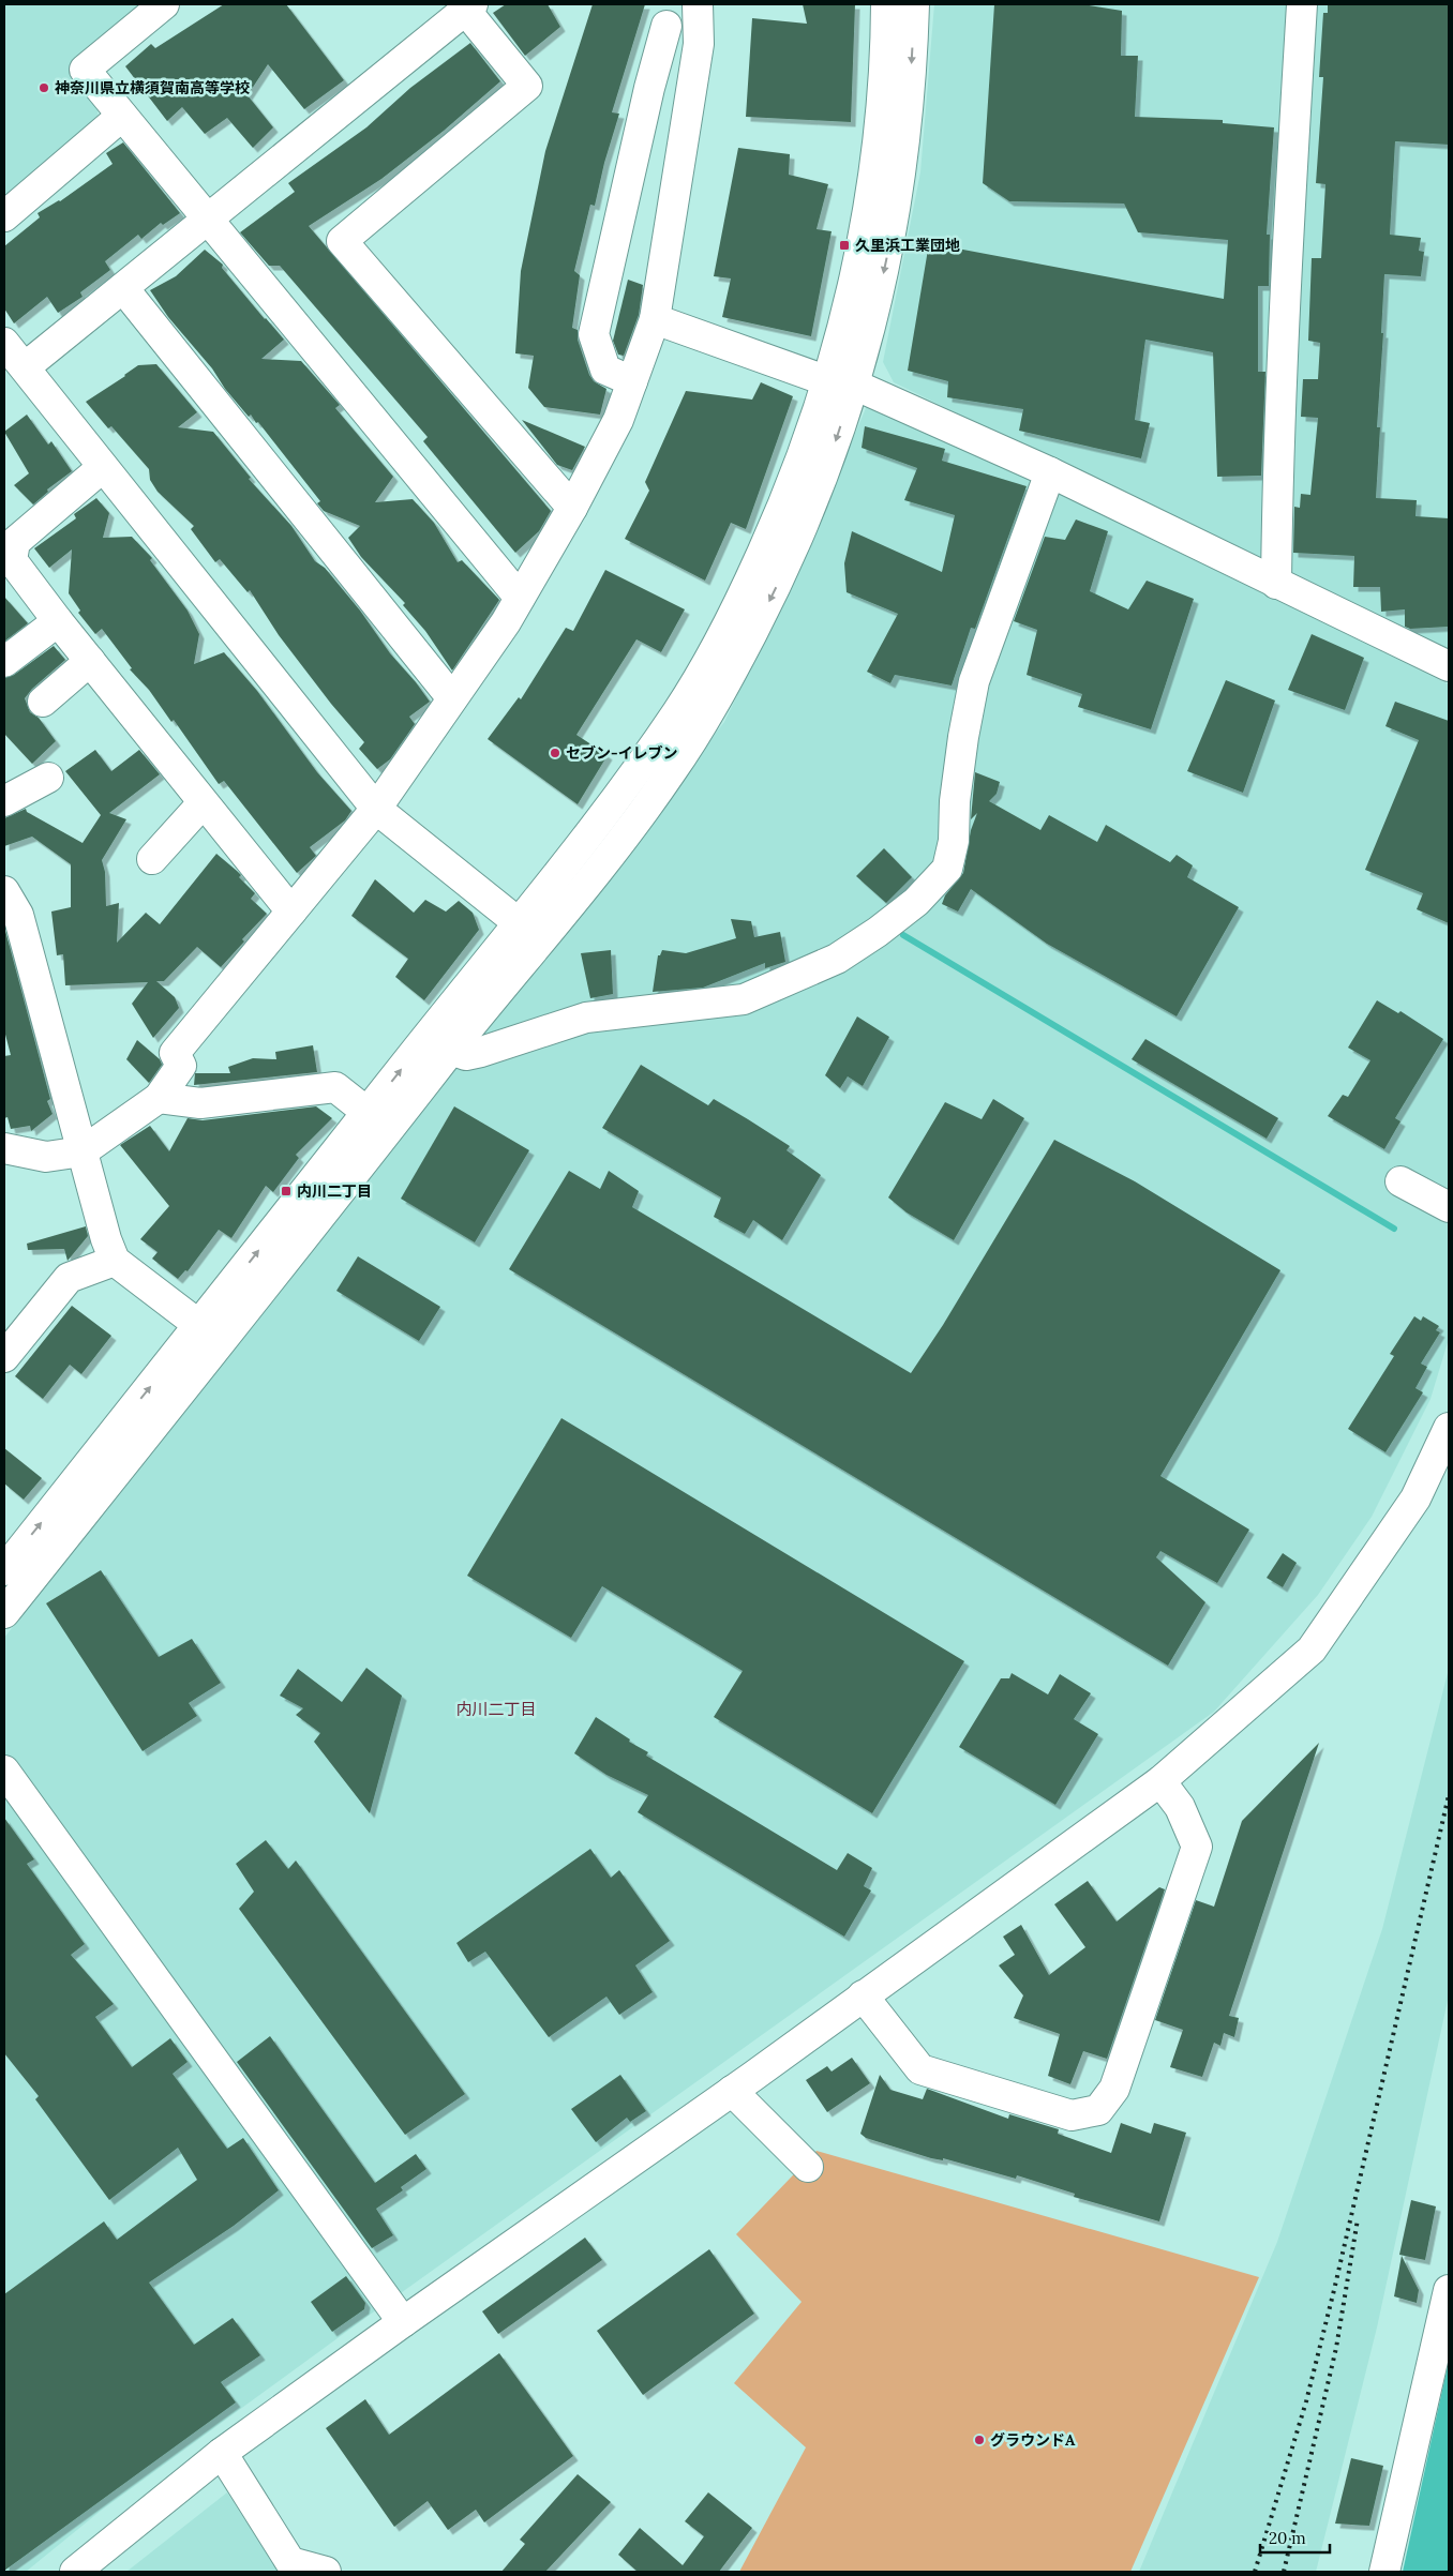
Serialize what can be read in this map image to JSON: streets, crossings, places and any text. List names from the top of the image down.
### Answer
{
  "districts": ["内川二丁目"],
  "places": {
    "other": ["神奈川県立横須賀南高等学校", "セブン-イレブン", "グラウンドA"],
    "transit": ["久里浜工業団地", "内川二丁目"]
  },
  "scale_bar": "20 m"
}
